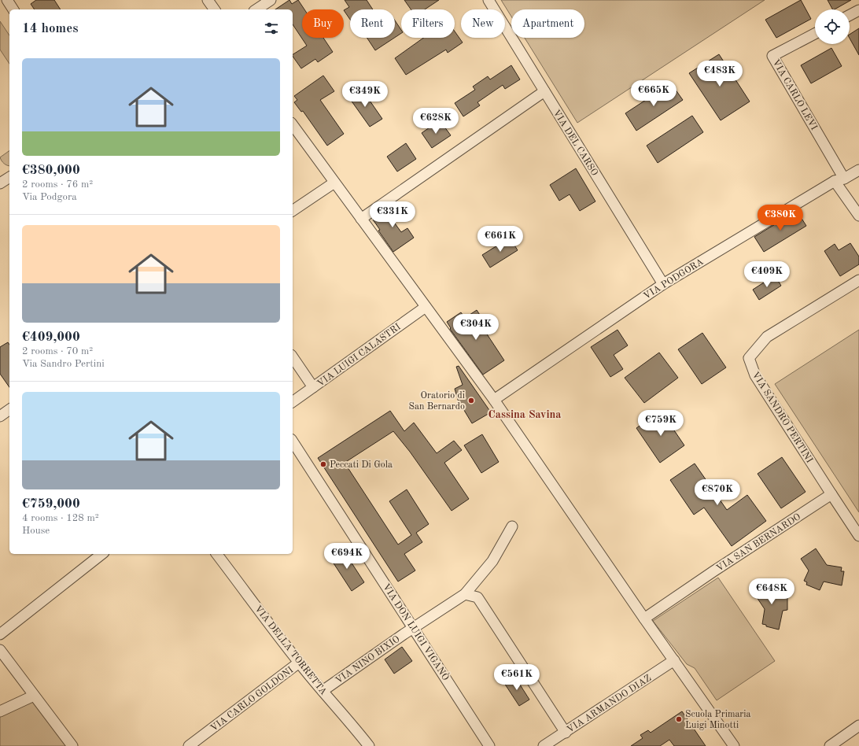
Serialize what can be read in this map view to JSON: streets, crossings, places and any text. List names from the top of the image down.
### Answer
{
  "streets": {
    "street": [
      "VIA CARLO LEVI",
      "VIA DEL CARSO",
      "VIA PODGORA",
      "VIA LUIGI CALASTRI",
      "VIA SANDRO PERTINI",
      "VIA SAN BERNARDO",
      "VIA DON LUIGI VIGANÒ",
      "VIA DELLA TORRETTA",
      "VIA NINO BIXIO",
      "VIA CARLO GOLDONI",
      "VIA ARMANDO DIAZ"
    ]
  },
  "crossings": [
    ["VIA CARLO LEVI", "VIA PODGORA"],
    ["VIA DEL CARSO", "VIA PODGORA"],
    ["VIA SANDRO PERTINI", "VIA SAN BERNARDO"],
    ["VIA DON LUIGI VIGANÒ", "VIA NINO BIXIO"],
    ["VIA DELLA TORRETTA", "VIA NINO BIXIO"],
    ["VIA DELLA TORRETTA", "VIA CARLO GOLDONI"]
  ],
  "districts": ["Cassina Savina"],
  "places": ["Oratorio di San Bernardo", "Peccati Di Gola", "Scuola Primaria Luigi Minotti"],
  "page": {
    "chip": [
      "Buy",
      "Rent",
      "Filters",
      "New",
      "Apartment"
    ],
    "heading": "14 homes",
    "list": [
      {
        "name": "€380,000",
        "note": "2 rooms · 76 m² · Via Podgora"
      },
      {
        "name": "€409,000",
        "note": "2 rooms · 70 m² · Via Sandro Pertini"
      },
      {
        "name": "€759,000",
        "note": "4 rooms · 128 m² · House"
      }
    ],
    "price": [
      "€483K",
      "€665K",
      "€349K",
      "€628K",
      "€331K",
      "€380K",
      "€661K",
      "€409K",
      "€304K",
      "€759K",
      "€870K",
      "€694K",
      "€648K",
      "€561K"
    ]
  }
}
